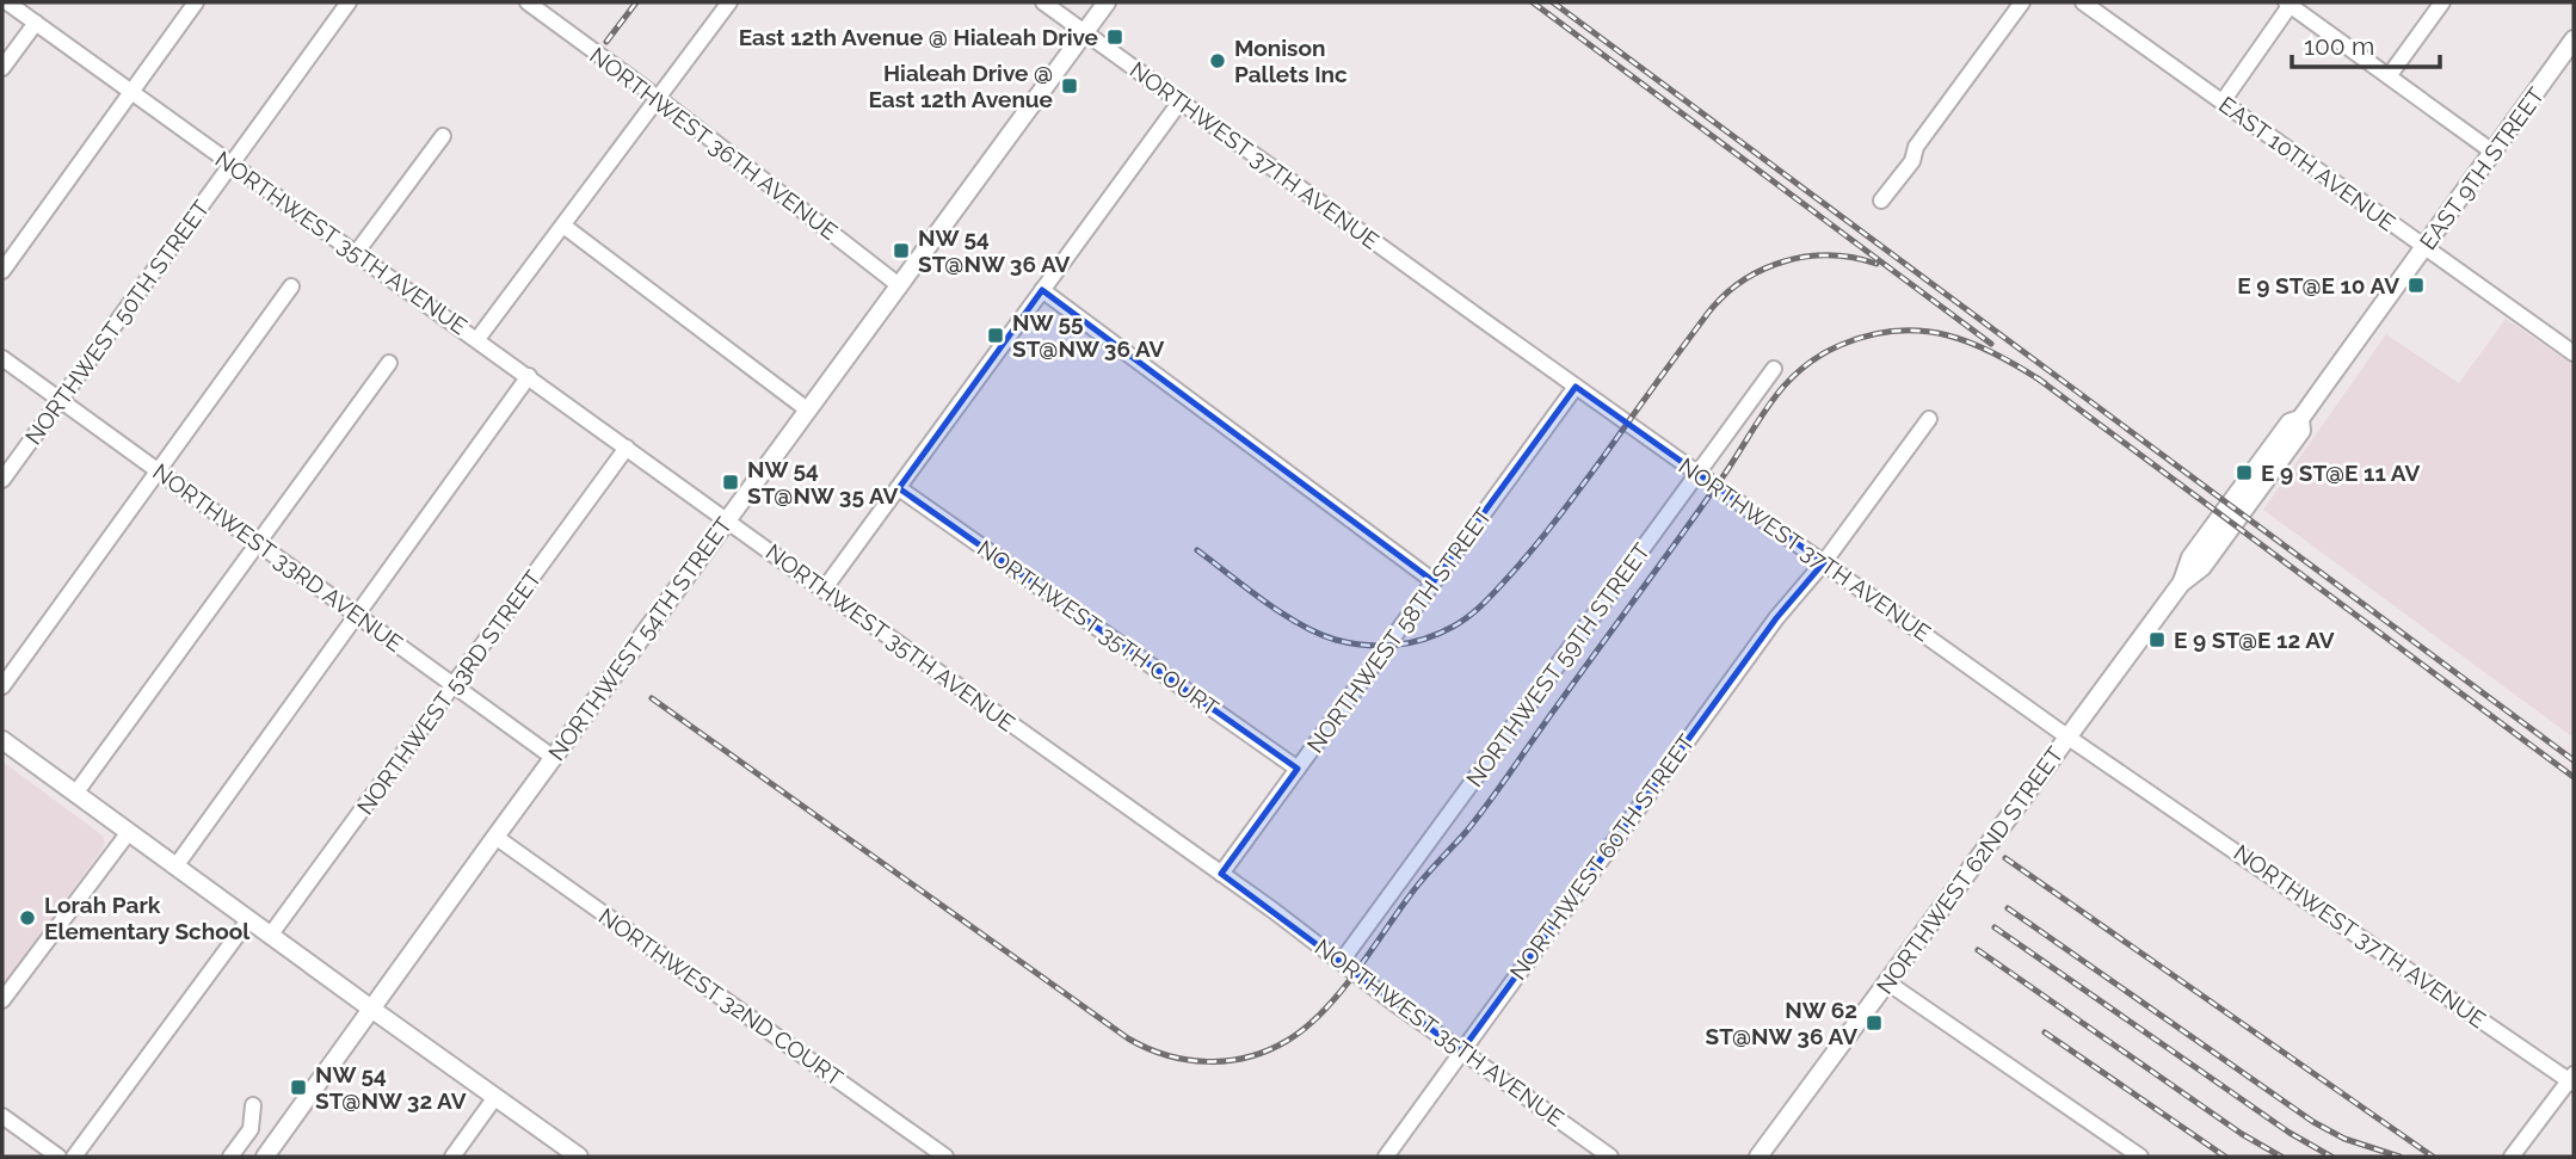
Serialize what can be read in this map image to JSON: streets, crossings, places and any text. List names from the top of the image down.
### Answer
{
  "streets": {
    "main road": ["EAST 9TH STREET", "NORTHWEST 54TH STREET", "NORTHWEST 62ND STREET"],
    "street": [
      "NORTHWEST 36TH AVENUE",
      "NORTHWEST 37TH AVENUE",
      "EAST 10TH AVENUE",
      "NORTHWEST 35TH AVENUE",
      "NORTHWEST 50TH STREET",
      "NORTHWEST 33RD AVENUE",
      "NORTHWEST 35TH COURT",
      "NORTHWEST 58TH STREET",
      "NORTHWEST 59TH STREET",
      "NORTHWEST 53RD STREET",
      "NORTHWEST 60TH STREET",
      "NORTHWEST 32ND COURT"
    ]
  },
  "crossings": [
    ["NORTHWEST 36TH AVENUE", "NORTHWEST 54TH STREET"],
    ["NORTHWEST 37TH AVENUE", "NORTHWEST 58TH STREET"],
    ["NORTHWEST 37TH AVENUE", "NORTHWEST 54TH STREET"],
    ["NORTHWEST 37TH AVENUE", "NORTHWEST 59TH STREET"],
    ["NORTHWEST 37TH AVENUE", "NORTHWEST 60TH STREET"],
    ["NORTHWEST 37TH AVENUE", "NORTHWEST 62ND STREET"],
    ["EAST 10TH AVENUE", "EAST 9TH STREET"],
    ["EAST 9TH STREET", "NORTHWEST 62ND STREET"],
    ["NORTHWEST 35TH AVENUE", "NORTHWEST 50TH STREET"],
    ["NORTHWEST 35TH AVENUE", "NORTHWEST 58TH STREET"],
    ["NORTHWEST 35TH AVENUE", "NORTHWEST 54TH STREET"],
    ["NORTHWEST 35TH AVENUE", "NORTHWEST 59TH STREET"],
    ["NORTHWEST 35TH AVENUE", "NORTHWEST 53RD STREET"],
    ["NORTHWEST 35TH AVENUE", "NORTHWEST 60TH STREET"],
    ["NORTHWEST 50TH STREET", "NORTHWEST 33RD AVENUE"],
    ["NORTHWEST 33RD AVENUE", "NORTHWEST 54TH STREET"],
    ["NORTHWEST 33RD AVENUE", "NORTHWEST 53RD STREET"],
    ["NORTHWEST 35TH COURT", "NORTHWEST 58TH STREET"],
    ["NORTHWEST 54TH STREET", "NORTHWEST 32ND COURT"]
  ],
  "places": {
    "transit": [
      "East 12th Avenue @ Hialeah Drive",
      "Hialeah Drive @ East 12th Avenue",
      "NW 54 ST@NW 36 AV",
      "E 9 ST@E 10 AV",
      "NW 55 ST@NW 36 AV",
      "E 9 ST@E 11 AV",
      "NW 54 ST@NW 35 AV",
      "E 9 ST@E 12 AV",
      "NW 62 ST@NW 36 AV",
      "NW 54 ST@NW 32 AV"
    ],
    "other": ["Monison Pallets Inc", "Lorah Park Elementary School"]
  },
  "scale_bar": "100 m"
}
